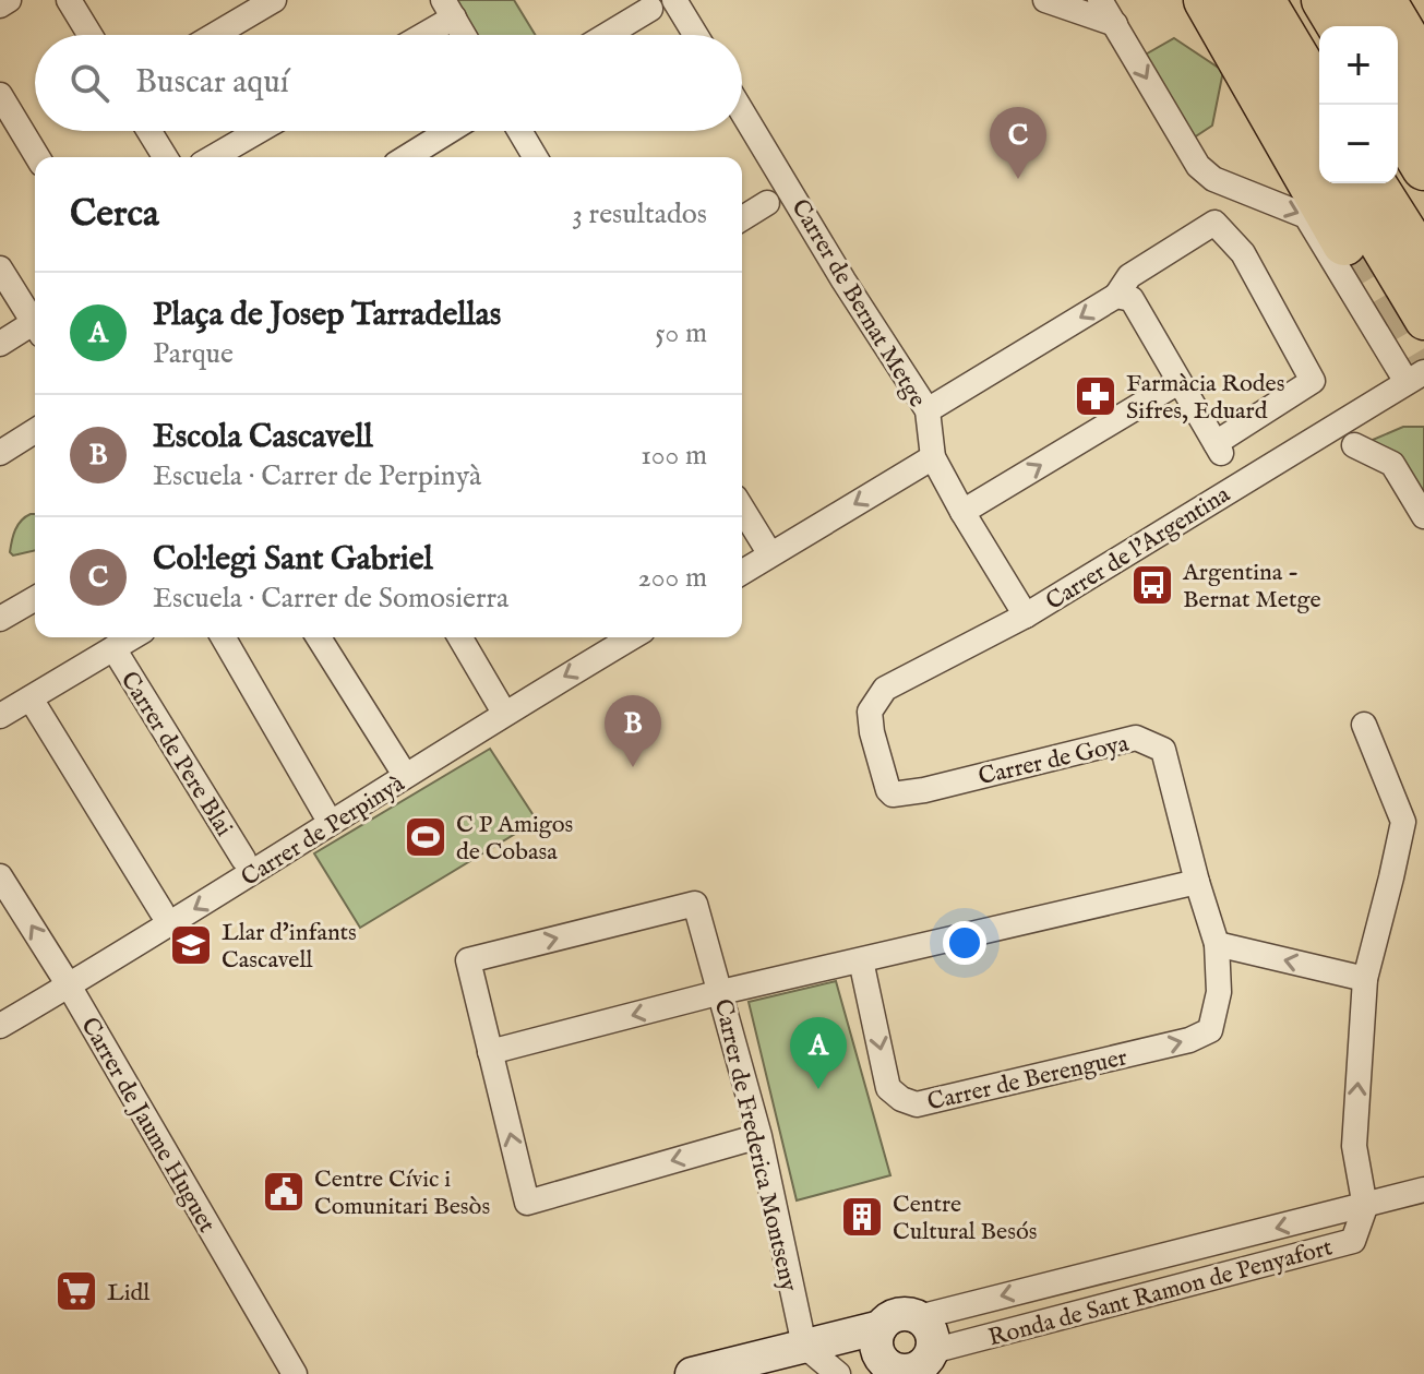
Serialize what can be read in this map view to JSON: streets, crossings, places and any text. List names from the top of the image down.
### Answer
{
  "streets": {
    "street": [
      "Carrer de Bernat Metge",
      "Carrer de l'Argentina",
      "Carrer de Pere Blai",
      "Carrer de Goya",
      "Carrer de Perpinyà",
      "Carrer de Berenguer",
      "Carrer de Jaume Huguet",
      "Carrer de Frederica Montseny",
      "Ronda de Sant Ramon de Penyafort"
    ]
  },
  "crossings": [
    ["Carrer de Bernat Metge", "Carrer de l'Argentina"],
    ["Carrer de l'Argentina", "Carrer de Goya"],
    ["Carrer de Perpinyà", "Carrer de Jaume Huguet"]
  ],
  "one_way": ["Carrer de Perpinyà"],
  "places": {
    "pharmacy": ["Farmàcia Rodes Sifres, Eduard"],
    "bus stop": ["Argentina - Bernat Metge"],
    "sports": ["C P Amigos de Cobasa"],
    "school or university": ["Llar d'infants Cascavell"],
    "public building": ["Centre Cívic i Comunitari Besòs"],
    "building": ["Centre Cultural Besós"],
    "supermarket": ["Lidl"]
  },
  "page": {
    "map_buttons": ["+", "−"],
    "search": "Buscar aquí",
    "pins": ["C", "B", "A"],
    "heading": ["Cerca", "3 resultados"],
    "list": [
      {
        "mark": "A",
        "name": "Plaça de Josep Tarradellas",
        "note": "Parque",
        "value": "50 m"
      },
      {
        "mark": "B",
        "name": "Escola Cascavell",
        "note": "Escuela · Carrer de Perpinyà",
        "value": "100 m"
      },
      {
        "mark": "C",
        "name": "Col·legi Sant Gabriel",
        "note": "Escuela · Carrer de Somosierra",
        "value": "200 m"
      }
    ]
  }
}
